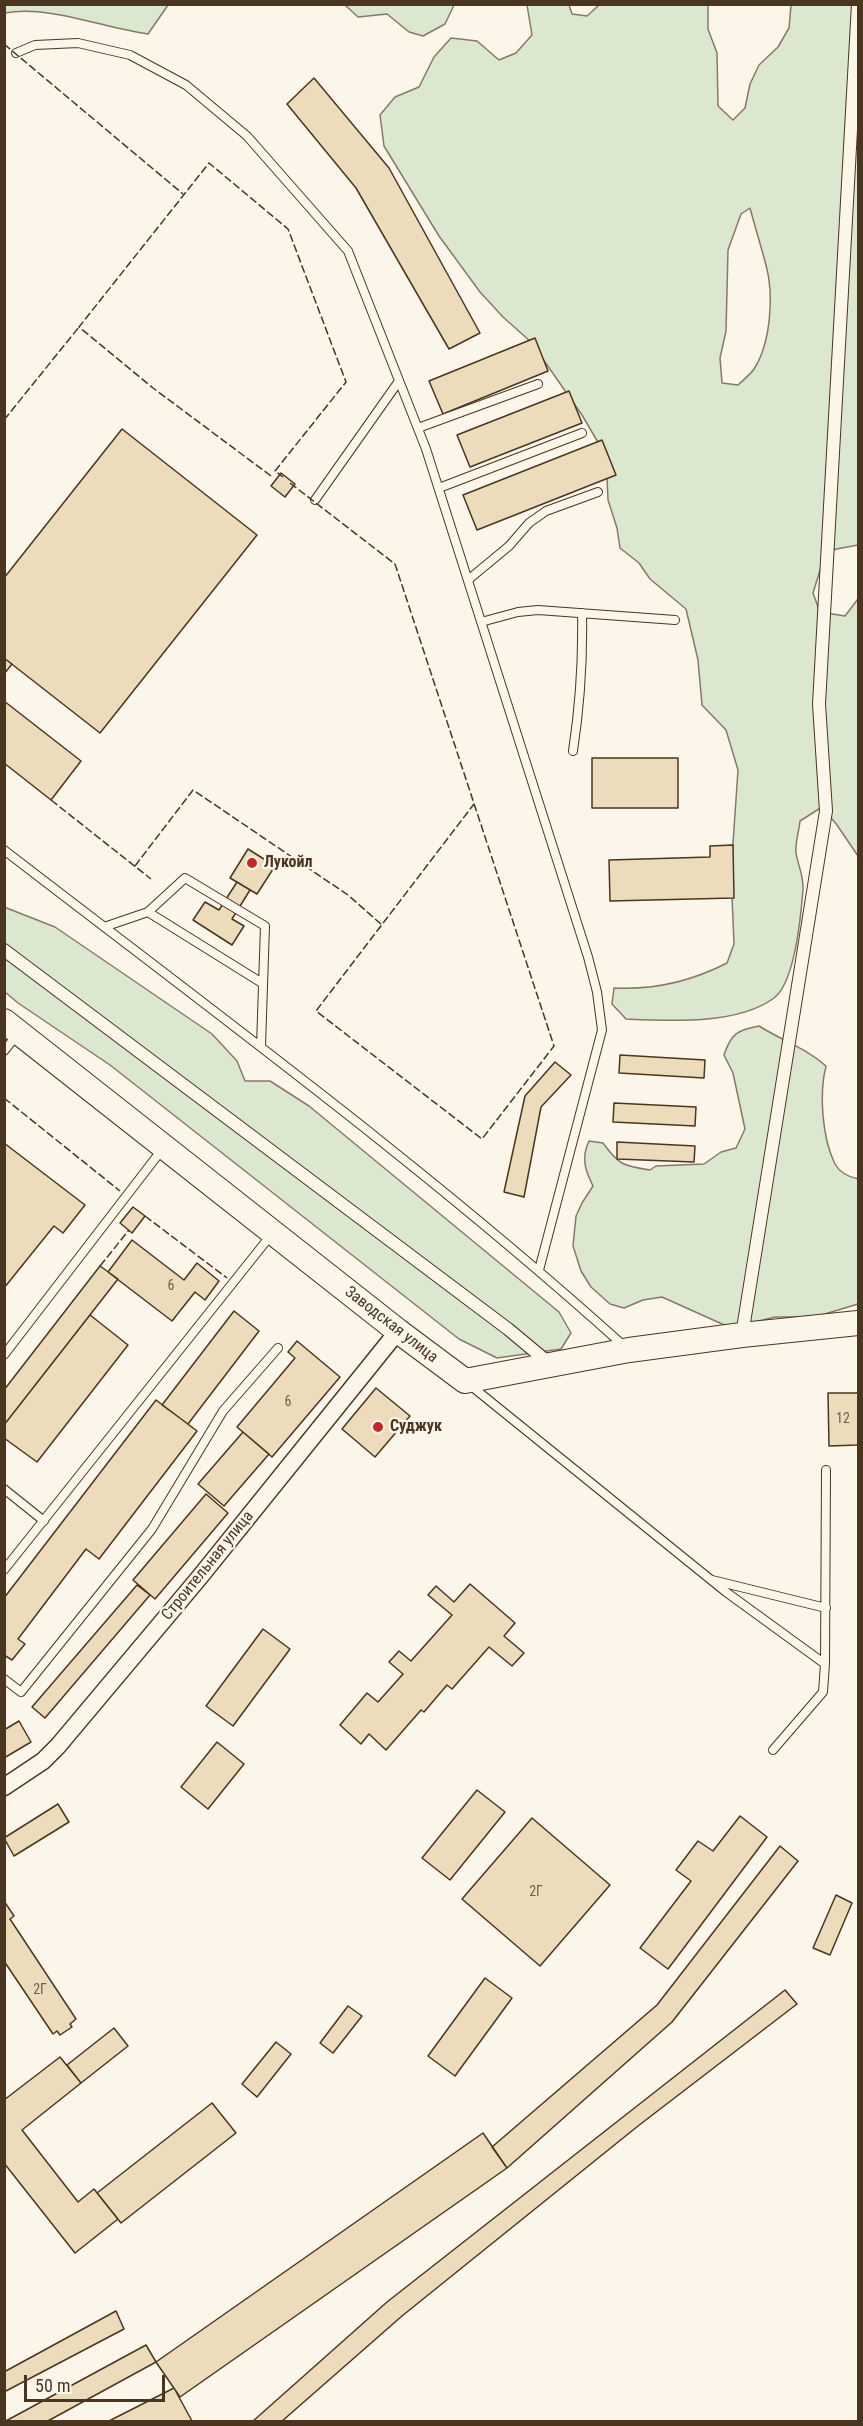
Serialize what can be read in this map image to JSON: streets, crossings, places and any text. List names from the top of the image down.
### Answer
{
  "streets": {
    "main road": ["Заводская улица"],
    "street": ["Строительная улица"]
  },
  "crossings": [
    ["Заводская улица", "Строительная улица"]
  ],
  "places": ["Лукойл", "Суджук"],
  "house_numbers": [
    "6",
    "6",
    "12",
    "2Г",
    "2Г"
  ],
  "scale_bar": "50 m"
}
